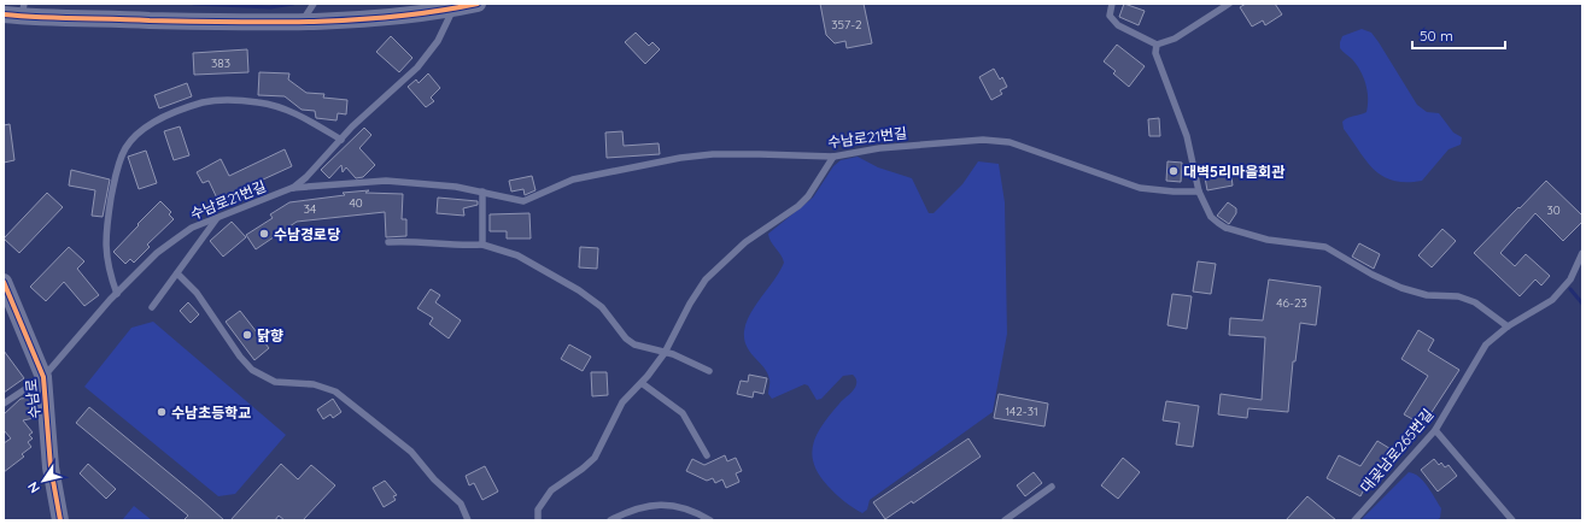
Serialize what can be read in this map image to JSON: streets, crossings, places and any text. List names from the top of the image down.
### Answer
{
  "streets": {
    "street": ["수남로"],
    "lane": ["수남로21번길", "대곶남로265번길"]
  },
  "crossings": [
    ["수남로21번길", "수남로"]
  ],
  "places": [
    "대벽5리마을회관",
    "수남경로당",
    "닭향",
    "수남초등학교"
  ],
  "house_numbers": [
    "357-2",
    "383",
    "40",
    "34",
    "30",
    "46-23",
    "142-31"
  ],
  "scale_bar": "50 m",
  "north": "bottom left"
}
